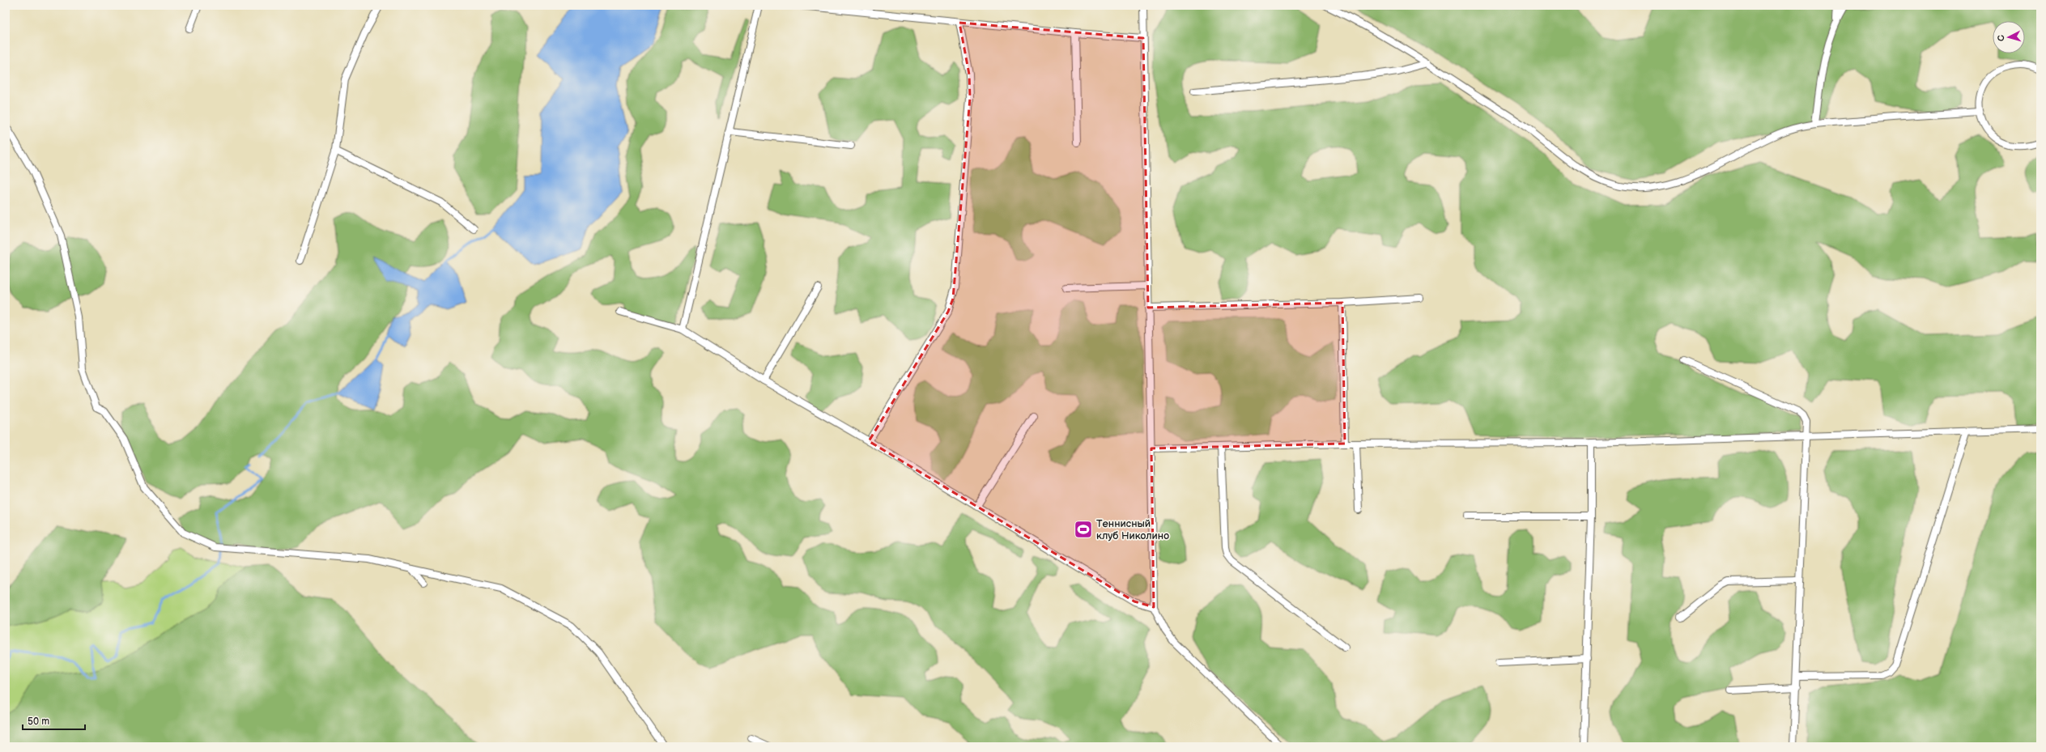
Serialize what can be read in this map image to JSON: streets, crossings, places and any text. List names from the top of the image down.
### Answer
{
  "places": {
    "sports": ["Теннисный клуб Николино"]
  },
  "scale_bar": "50 m",
  "north": "left"
}
